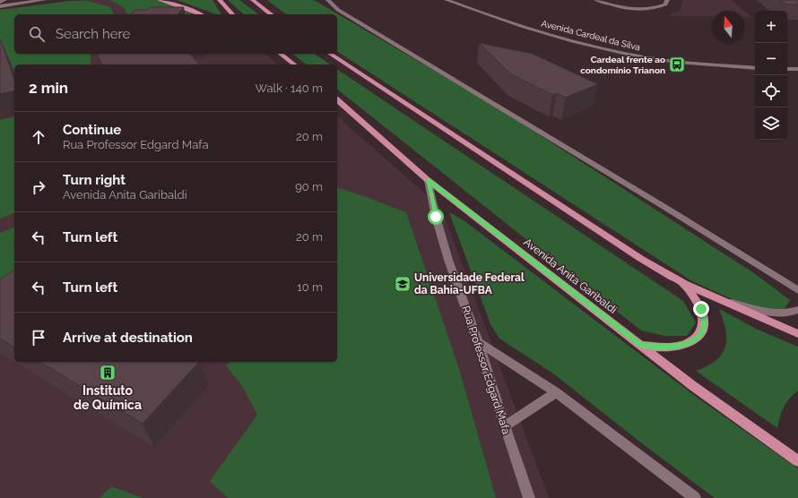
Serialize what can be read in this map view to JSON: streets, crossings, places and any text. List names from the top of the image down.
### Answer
{
  "streets": {
    "main road": ["Avenida Anita Garibaldi"],
    "street": ["Avenida Cardeal da Silva", "Rua Professor Edgard Mafa"]
  },
  "crossings": [
    ["Avenida Anita Garibaldi", "Rua Professor Edgard Mafa"]
  ],
  "places": {
    "bus stop": ["Cardeal frente ao condomínio Trianon"],
    "school or university": ["Universidade Federal da Bahia-UFBA"],
    "building": ["Instituto de Química"]
  },
  "north": "top",
  "page": {
    "map_buttons": ["+", "−"],
    "search": "Search here",
    "heading": ["2 min", "Walk · 140 m"],
    "list": [
      ["Continue", "Rua Professor Edgard Mafa", "20 m"],
      ["Turn right", "Avenida Anita Garibaldi", "90 m"],
      ["Turn left", "20 m"],
      ["Turn left", "10 m"],
      "Arrive at destination"
    ]
  }
}
